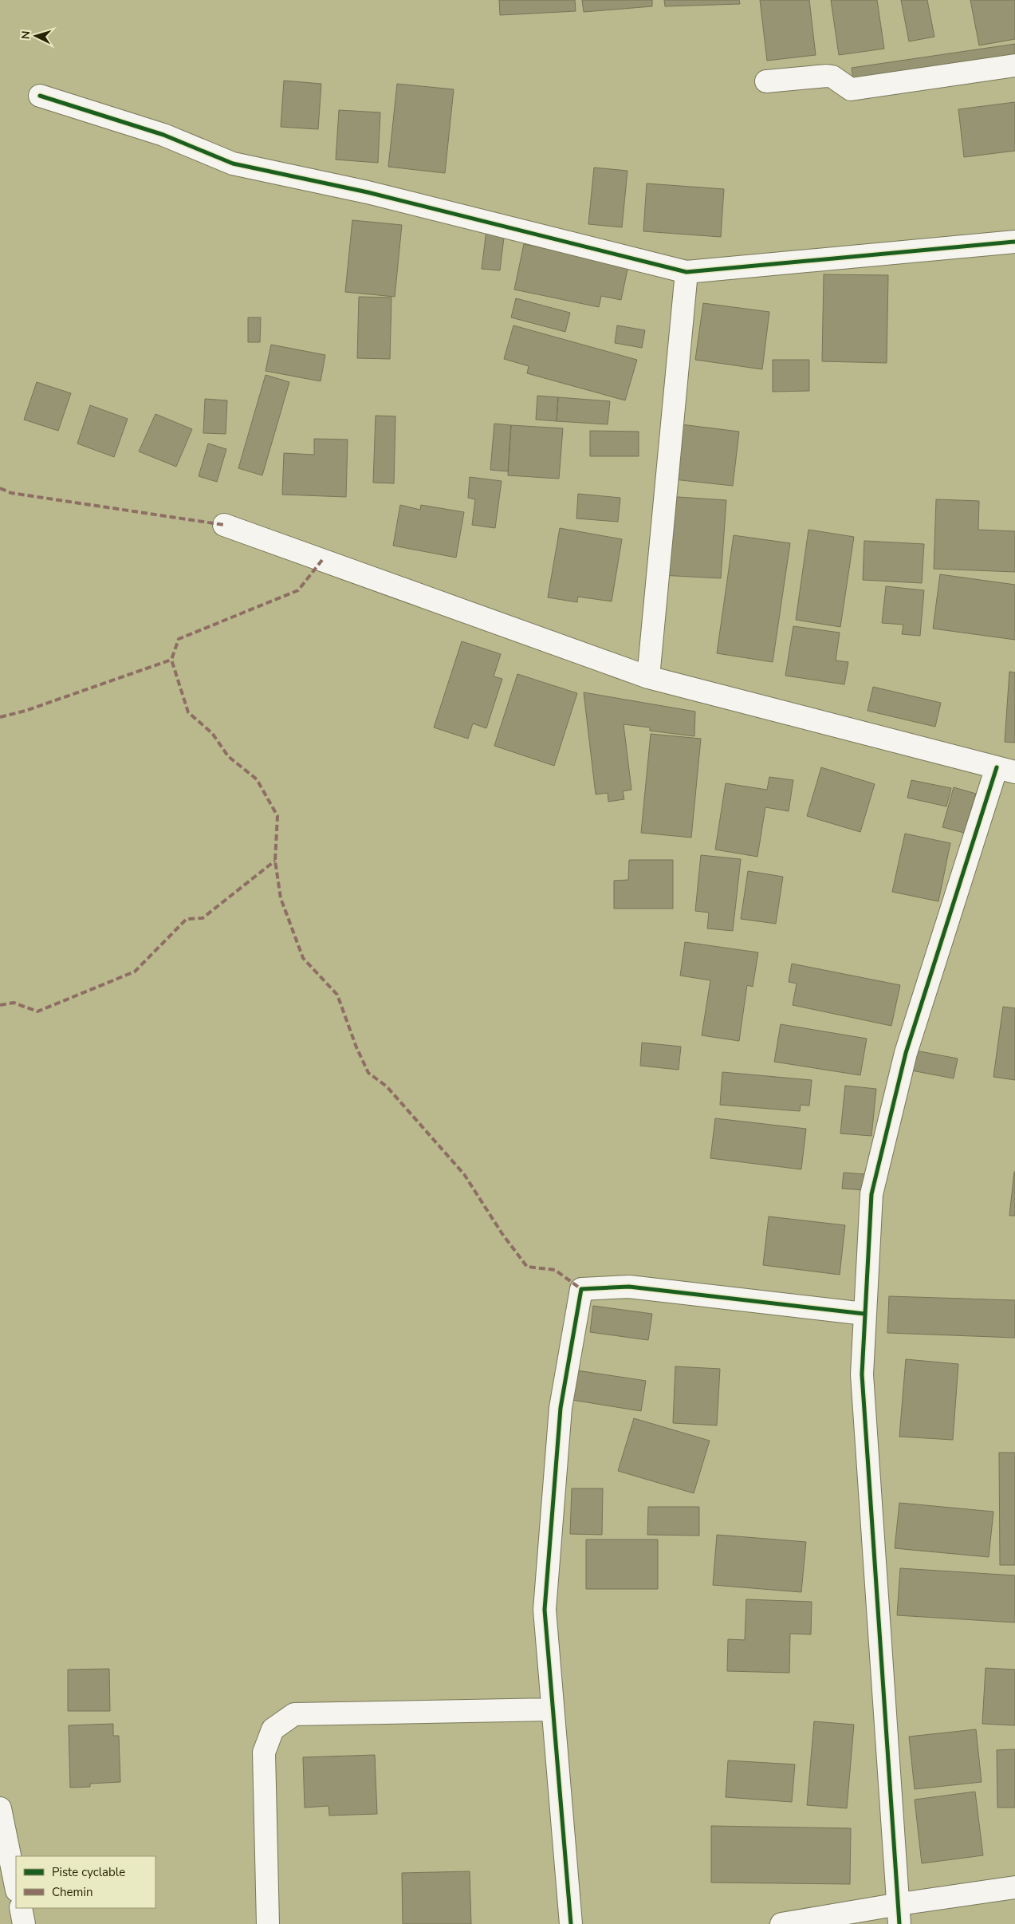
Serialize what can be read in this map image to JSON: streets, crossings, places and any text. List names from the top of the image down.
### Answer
{
  "legend": ["Piste cyclable", "Chemin"],
  "north": "left"
}
